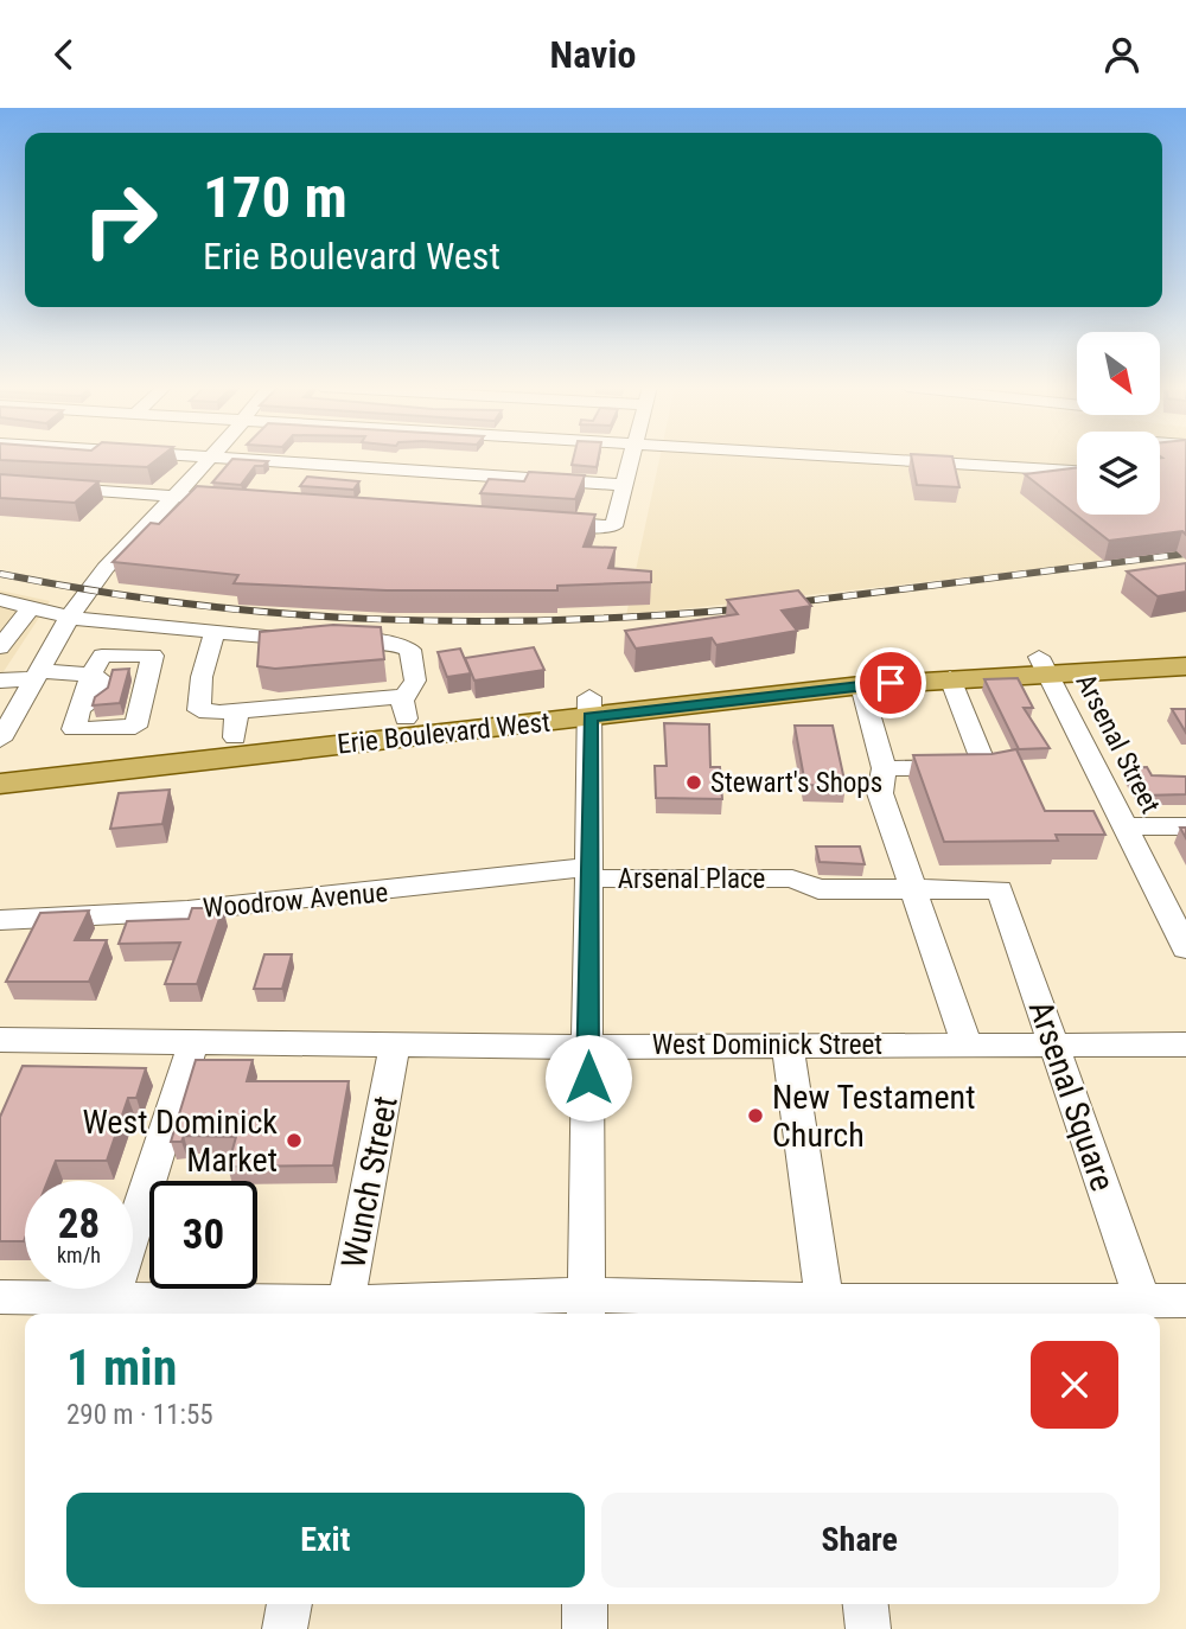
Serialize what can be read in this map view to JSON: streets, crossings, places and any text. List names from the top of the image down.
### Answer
{
  "streets": {
    "main road": ["Erie Boulevard West"],
    "street": [
      "Arsenal Street",
      "Arsenal Place",
      "Woodrow Avenue",
      "West Dominick Street",
      "Arsenal Square",
      "Wunch Street"
    ]
  },
  "crossings": [
    ["Erie Boulevard West", "Arsenal Street"],
    ["Arsenal Place", "Woodrow Avenue"],
    ["Arsenal Place", "Arsenal Square"],
    ["West Dominick Street", "Arsenal Square"],
    ["West Dominick Street", "Wunch Street"]
  ],
  "places": ["Stewart's Shops", "New Testament Church", "West Dominick Market"],
  "north": "bottom right",
  "page": {
    "header": "Navio",
    "turn": ["170 m", "Erie Boulevard West"],
    "speed": "28 km/h",
    "limit": "30",
    "heading": ["1 min", "290 m · 11:55"],
    "buttons": ["Exit", "Share"]
  }
}
